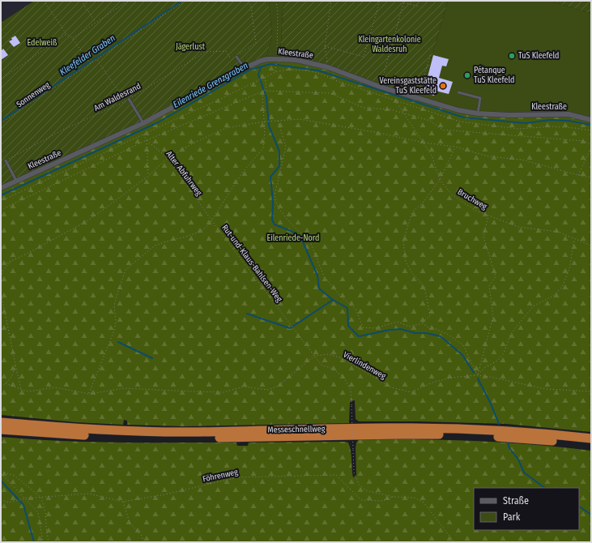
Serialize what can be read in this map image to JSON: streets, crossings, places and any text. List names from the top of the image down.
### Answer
{
  "streets": {
    "highway": ["Messeschnellweg"],
    "street": ["Kleestraße"],
    "path": [
      "Sonnenweg",
      "Am Waldesrand",
      "Alter Abfuhrweg",
      "Bruchweg",
      "Rut-und-Klaus-Bahlsen-Weg",
      "Vierlindenweg",
      "Föhrenweg"
    ]
  },
  "crossings": [
    ["Alter Abfuhrweg", "Rut-und-Klaus-Bahlsen-Weg"],
    ["Rut-und-Klaus-Bahlsen-Weg", "Vierlindenweg"],
    ["Rut-und-Klaus-Bahlsen-Weg", "Föhrenweg"]
  ],
  "water": ["Kleefelder Graben", "Eilenriede Grenzgraben"],
  "parks": [
    "Kleingartenkolonie Waldesruh",
    "Edelweiß",
    "Jägerlust",
    "Eilenriede-Nord"
  ],
  "places": ["TuS Kleefeld", "Pétanque TuS Kleefeld", "Vereinsgaststätte TuS Kleefeld"],
  "legend": ["Straße", "Park"]
}
